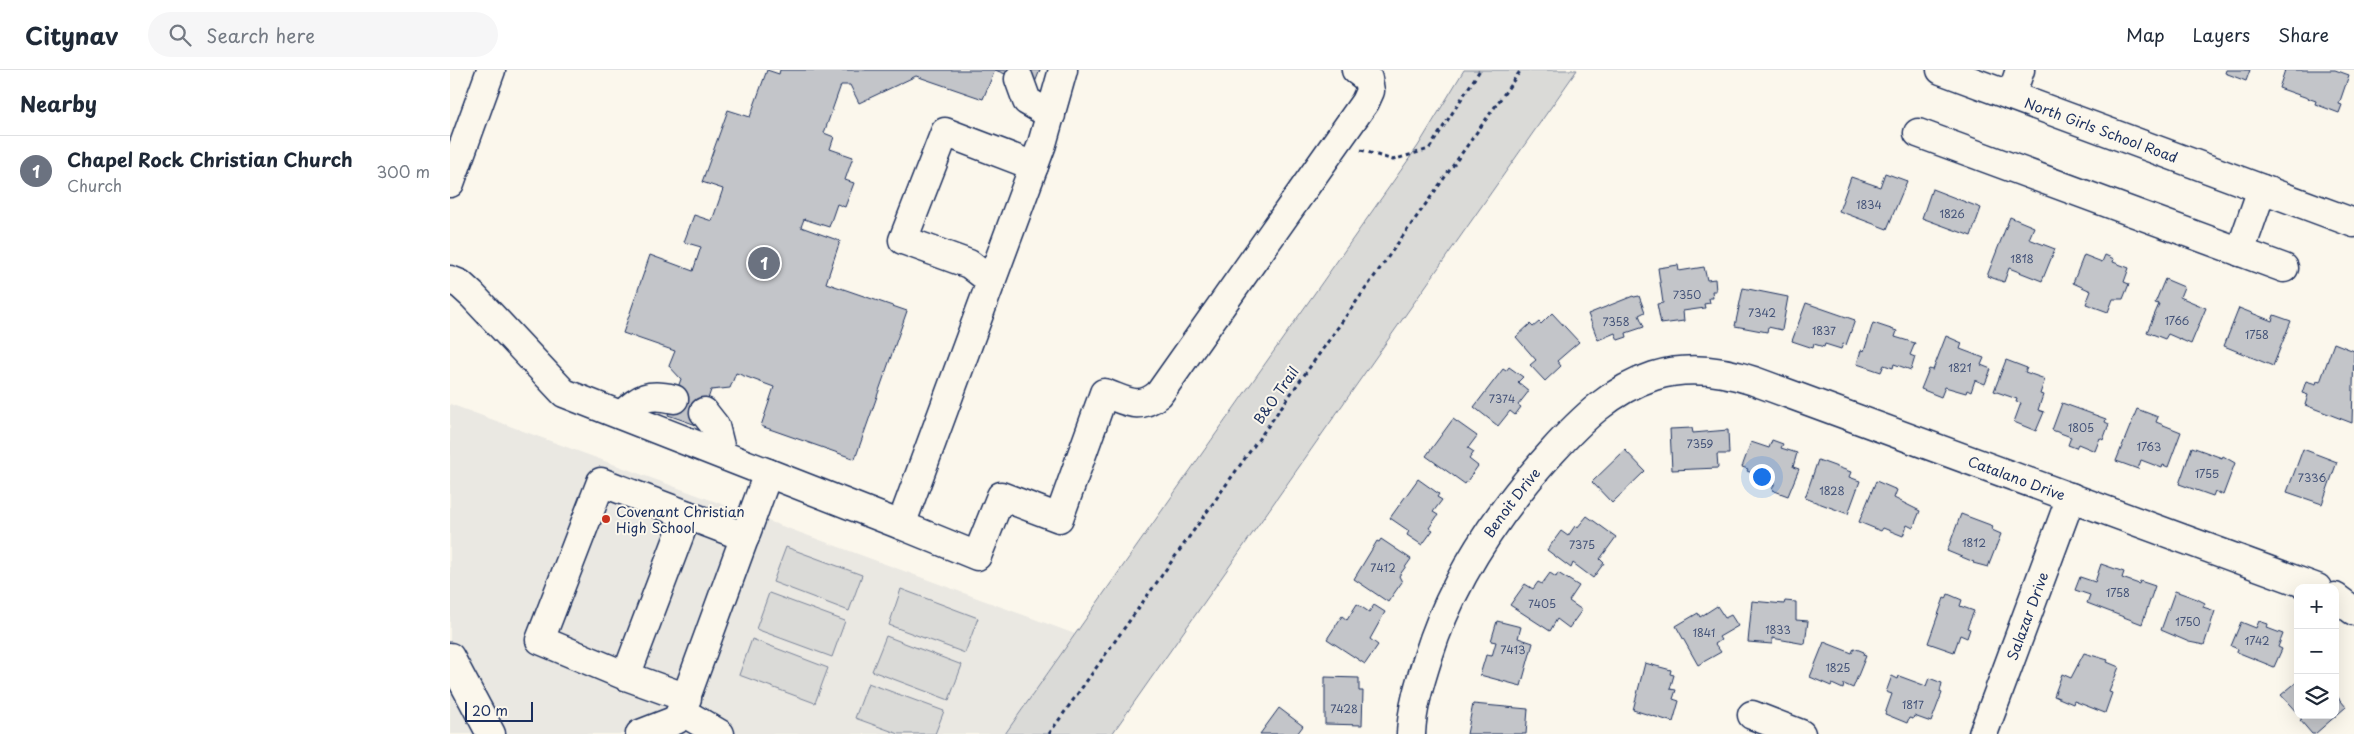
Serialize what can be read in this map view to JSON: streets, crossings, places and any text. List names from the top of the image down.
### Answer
{
  "streets": {
    "street": [
      "North Girls School Road",
      "Catalano Drive",
      "Benoit Drive",
      "Salazar Drive"
    ],
    "path": ["B&O Trail"]
  },
  "crossings": [
    ["Catalano Drive", "Benoit Drive"],
    ["Catalano Drive", "Salazar Drive"]
  ],
  "places": ["Covenant Christian High School"],
  "house_numbers": [
    "1834",
    "1826",
    "1818",
    "7350",
    "7342",
    "1766",
    "7358",
    "1837",
    "1758",
    "1821",
    "7374",
    "1805",
    "7359",
    "1763",
    "1755",
    "7336",
    "1828",
    "1812",
    "7375",
    "7412",
    "1758",
    "7405",
    "1750",
    "1833",
    "1841",
    "1742",
    "7413",
    "1825",
    "1817",
    "7428"
  ],
  "scale_bar": "20 m",
  "page": {
    "header": "Citynav",
    "search": "Search here",
    "nav": ["Map", "Layers", "Share"],
    "heading": "Nearby",
    "list": [
      {
        "mark": "1",
        "name": "Chapel Rock Christian Church",
        "note": "Church",
        "value": "300 m"
      }
    ],
    "pins": "1",
    "map_buttons": ["+", "−"],
    "scale": "20 m"
  }
}
